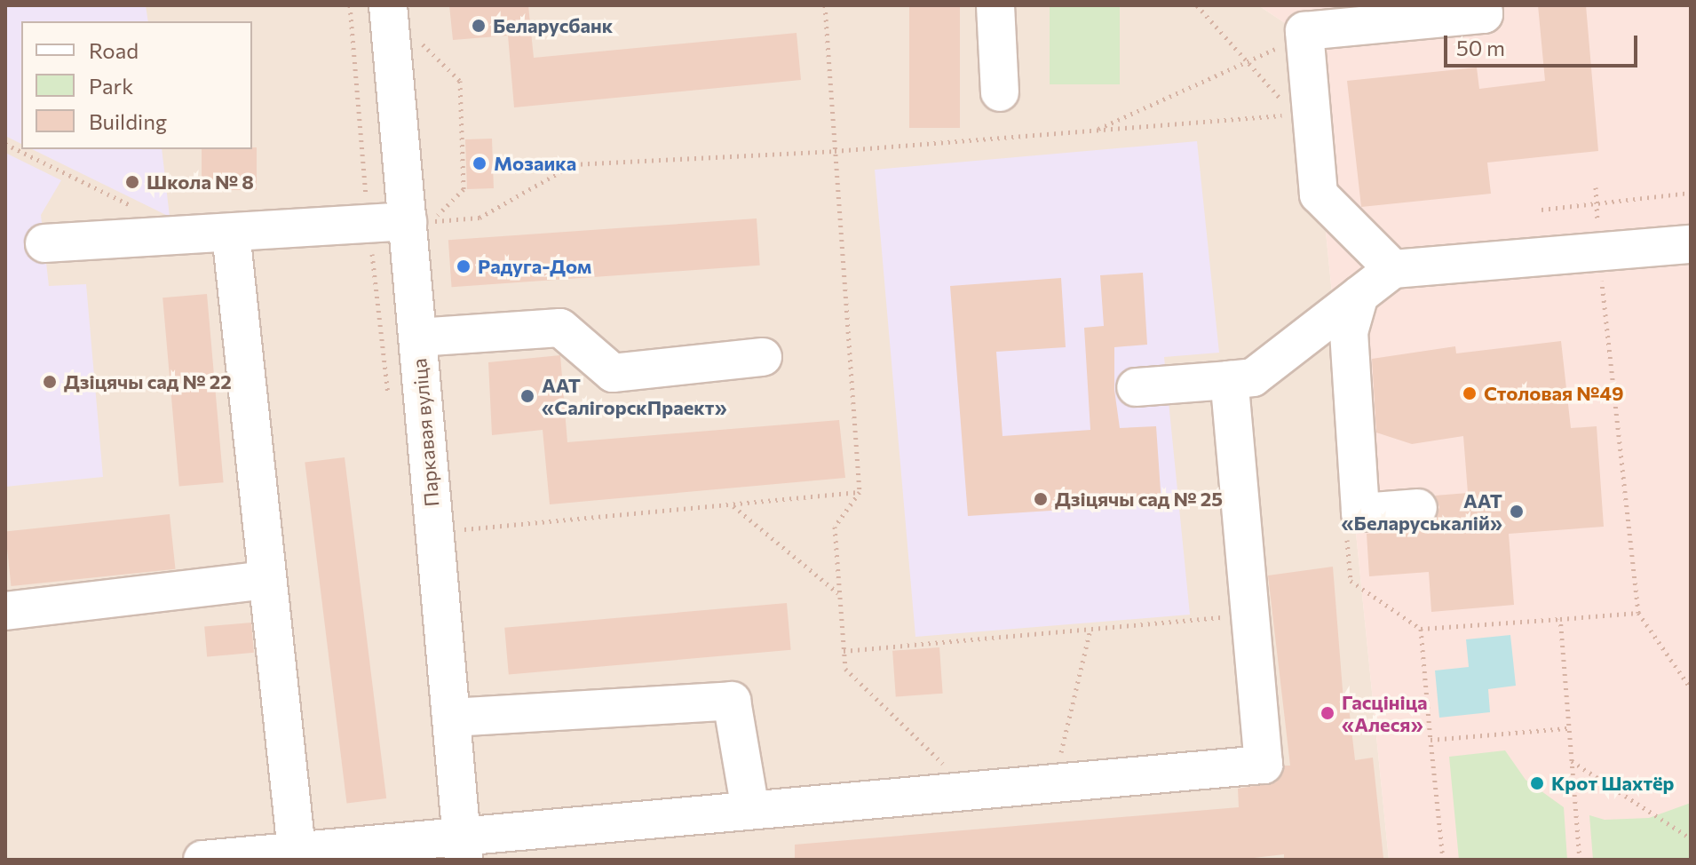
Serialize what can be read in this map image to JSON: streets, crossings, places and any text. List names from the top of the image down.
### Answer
{
  "streets": {
    "street": ["Паркавая вуліца"]
  },
  "places": [
    "Беларусбанк",
    "Мозаика",
    "Школа № 8",
    "Радуга-Дом",
    "Дзіцячы сад № 22",
    "Столовая №49",
    "ААТ «СалігорскПраект»",
    "Дзіцячы сад № 25",
    "ААТ «Беларуськалій»",
    "Гасцініца «Алеся»",
    "Крот Шахтёр"
  ],
  "legend": ["Road", "Park", "Building"],
  "scale_bar": "50 m"
}
